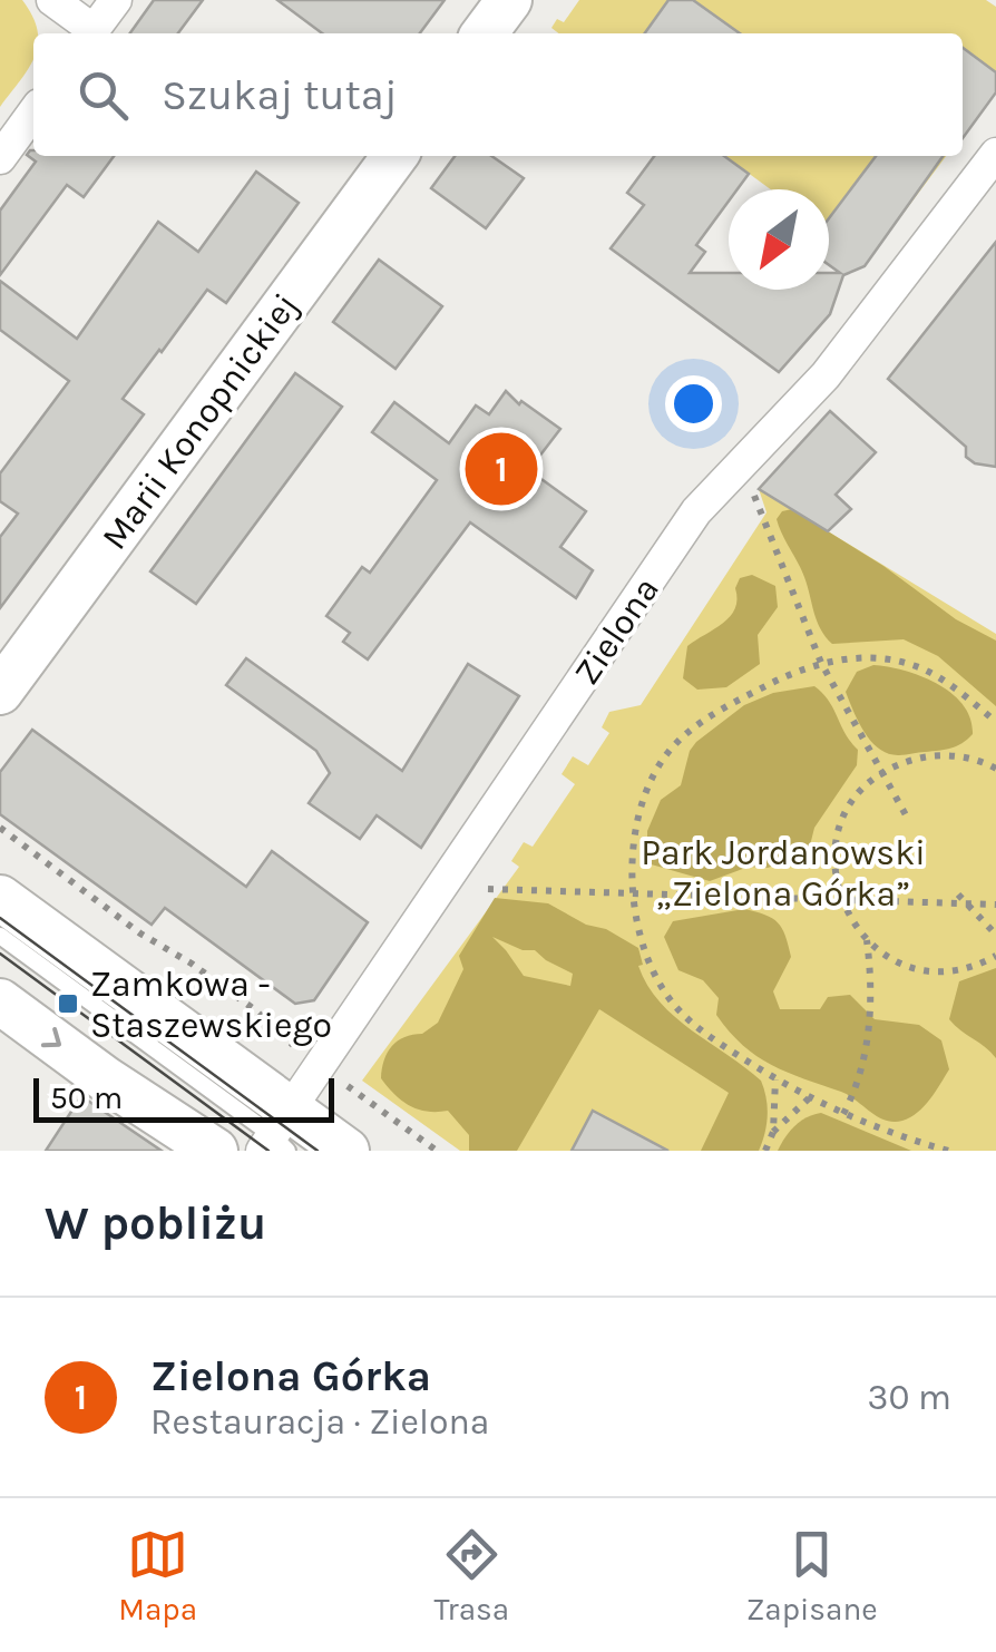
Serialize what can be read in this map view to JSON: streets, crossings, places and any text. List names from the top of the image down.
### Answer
{
  "streets": {
    "street": ["Marii Konopnickiej", "Zielona"]
  },
  "parks": ["Park Jordanowski „Zielona Górka”"],
  "places": {
    "transit": ["Zamkowa - Staszewskiego"]
  },
  "scale_bar": "50 m",
  "north": "bottom left",
  "page": {
    "search": "Szukaj tutaj",
    "pins": "1",
    "scale": "50 m",
    "heading": "W pobliżu",
    "list": [
      {
        "mark": "1",
        "name": "Zielona Górka",
        "note": "Restauracja · Zielona",
        "value": "30 m"
      }
    ],
    "nav": ["Mapa", "Trasa", "Zapisane"]
  }
}
